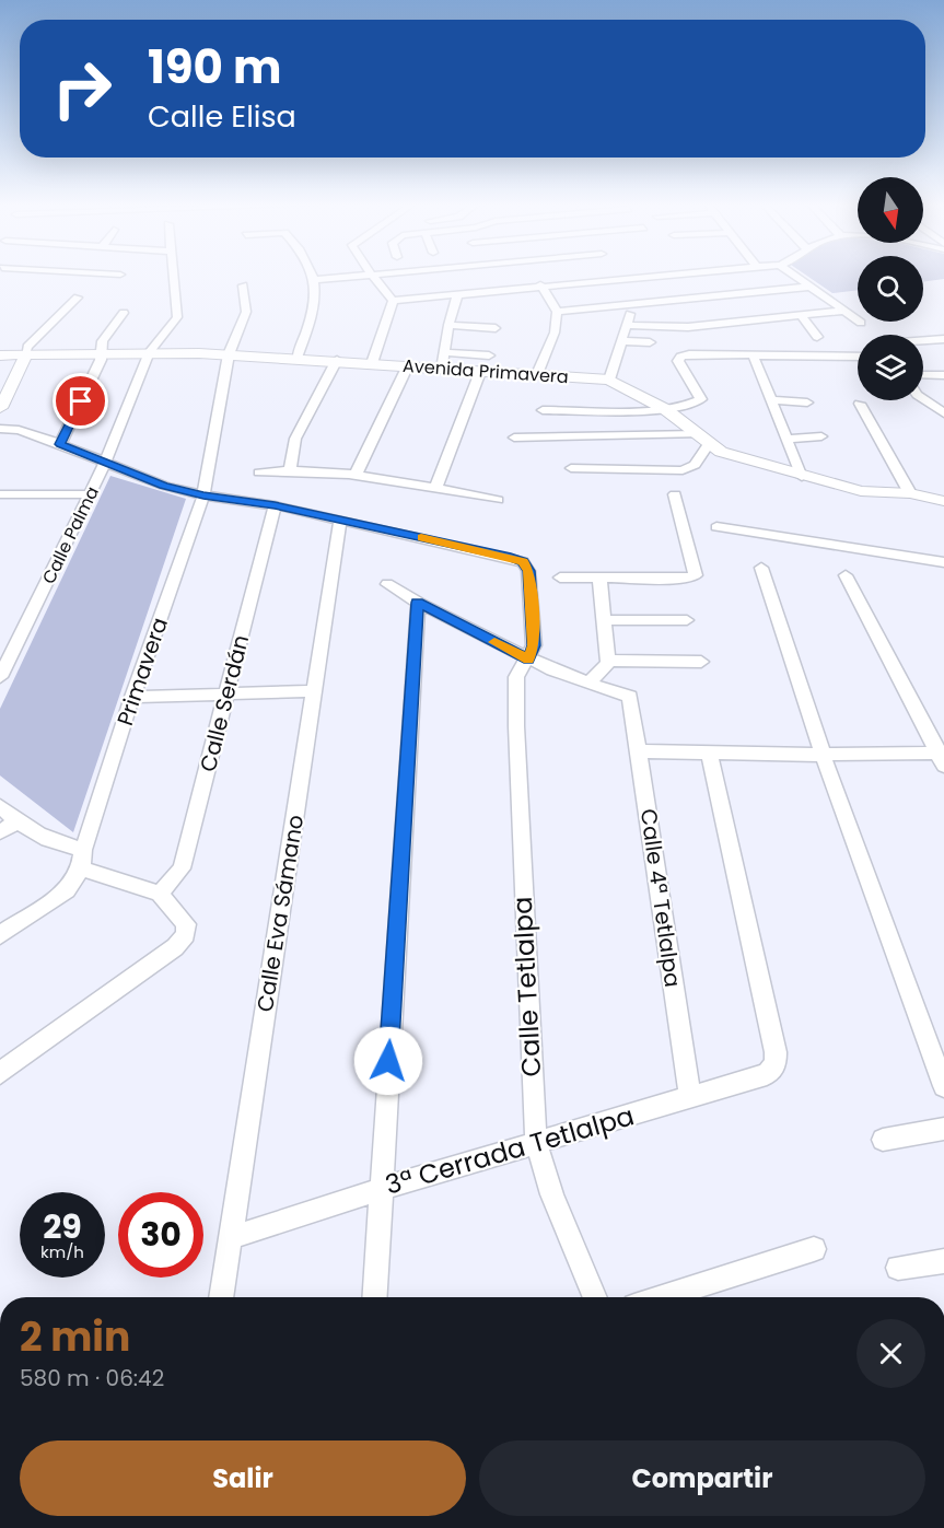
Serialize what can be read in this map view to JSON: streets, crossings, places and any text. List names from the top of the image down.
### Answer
{
  "streets": {
    "street": [
      "Avenida Primavera",
      "Calle Palma",
      "Primavera",
      "Calle Serdán",
      "Calle 4ª Tetlalpa",
      "Calle Eva Sámano",
      "Calle Tetlalpa",
      "3ª Cerrada Tetlalpa"
    ]
  },
  "crossings": [
    ["Avenida Primavera", "Calle Palma"],
    ["Avenida Primavera", "Primavera"],
    ["Calle 4ª Tetlalpa", "3ª Cerrada Tetlalpa"],
    ["Calle Eva Sámano", "Calle Tetlalpa"],
    ["Calle Eva Sámano", "3ª Cerrada Tetlalpa"],
    ["Calle Tetlalpa", "3ª Cerrada Tetlalpa"]
  ],
  "north": "bottom",
  "page": {
    "turn": ["190 m", "Calle Elisa"],
    "speed": "29 km/h",
    "limit": "30",
    "heading": ["2 min", "580 m · 06:42"],
    "buttons": ["Salir", "Compartir"]
  }
}
